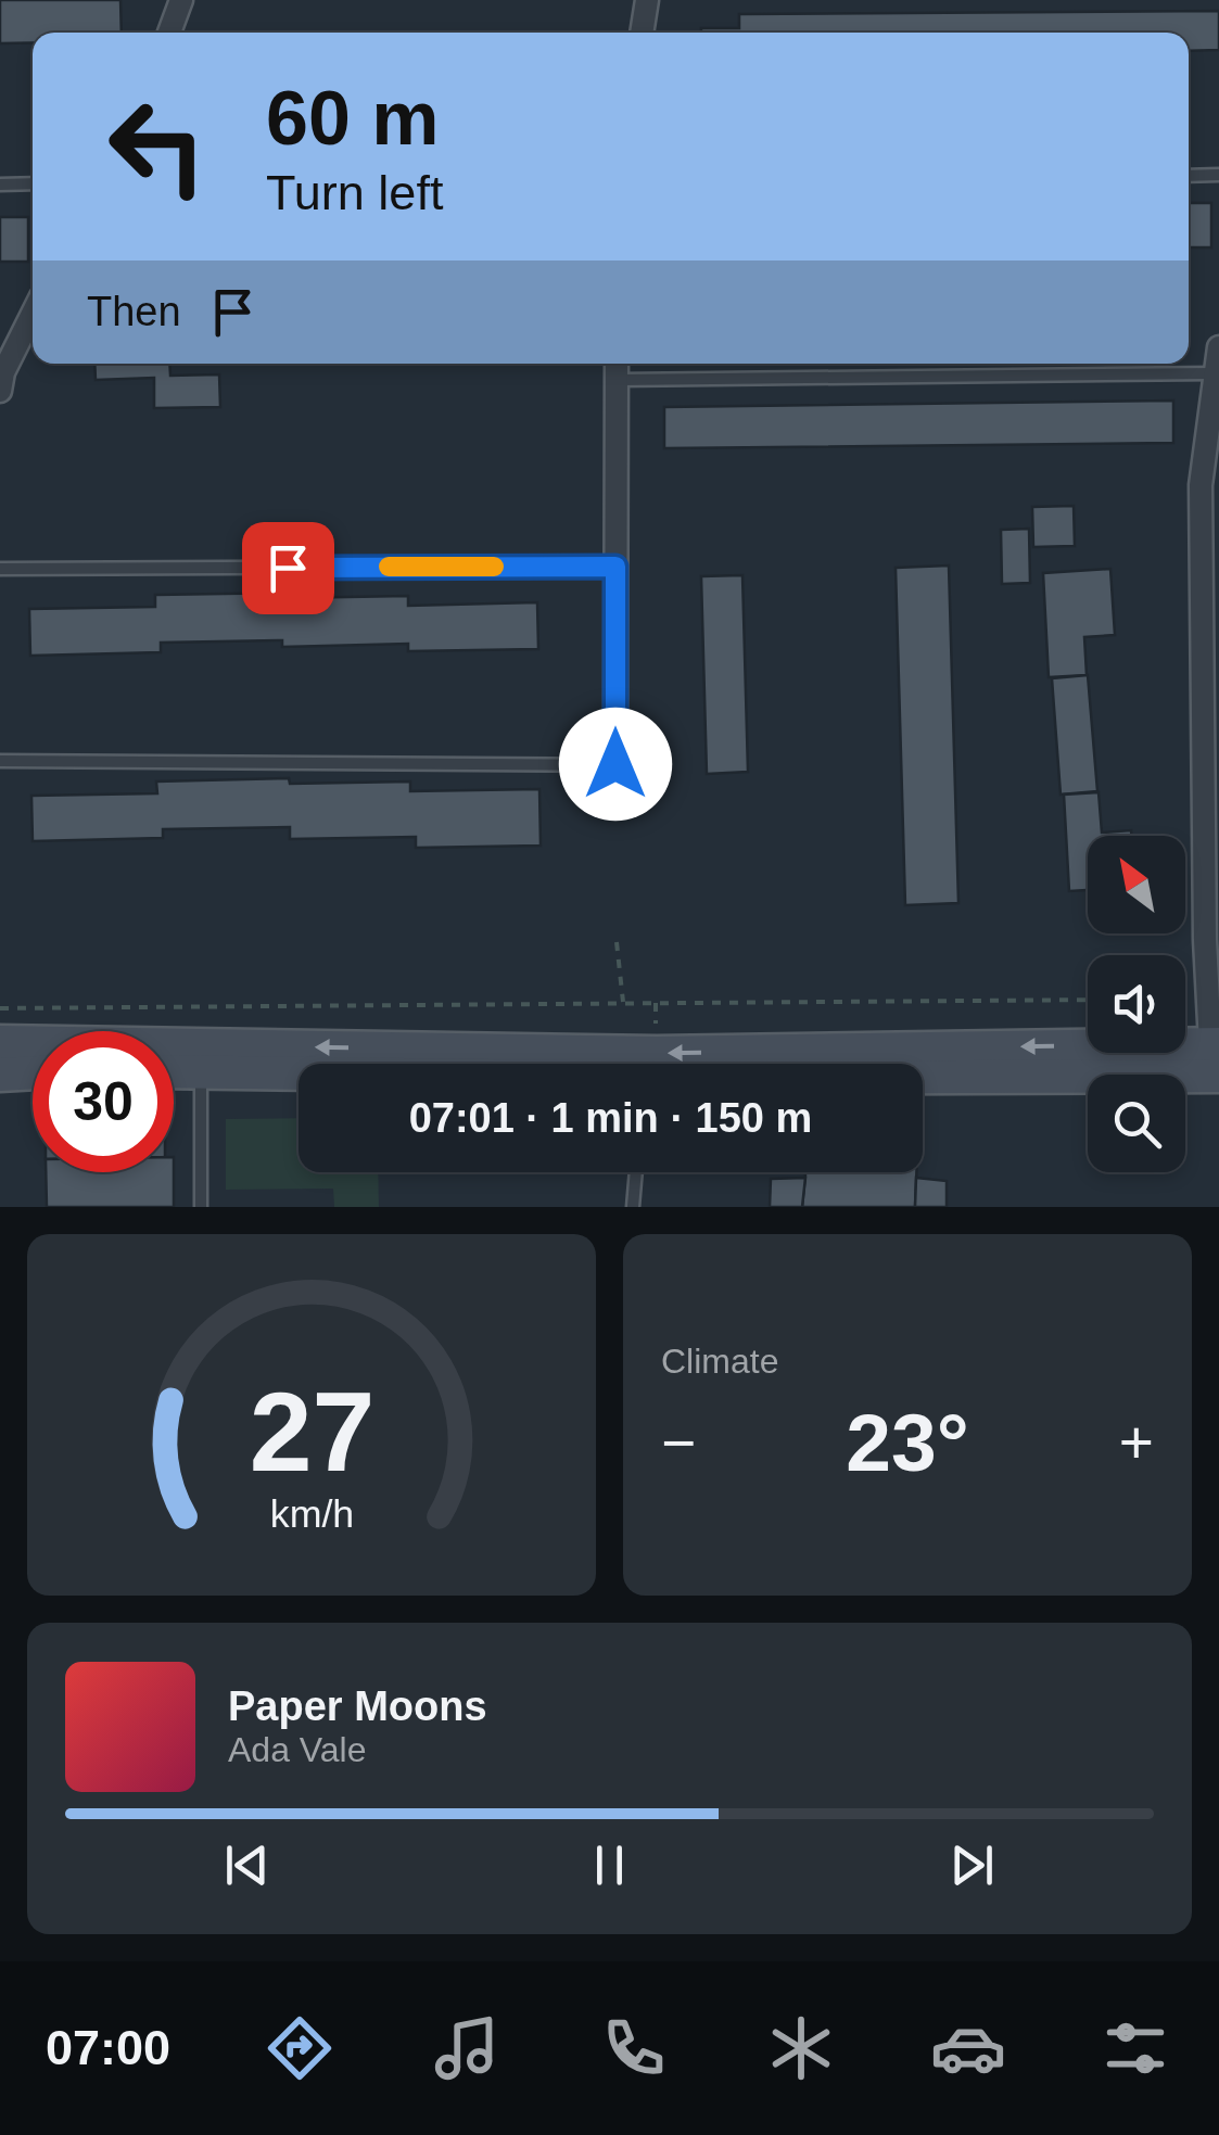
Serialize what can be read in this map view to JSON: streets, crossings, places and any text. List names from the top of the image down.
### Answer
{
  "north": "top left",
  "page": {
    "turn": ["60 m", "Turn left"],
    "then": "Then",
    "limit": "30",
    "trip": "07:01 · 1 min · 150 m",
    "tile": "Climate",
    "heat": ["−", "23°", "+"],
    "song": ["Paper Moons", "Ada Vale"],
    "tabs": "07:00",
    "gauge": ["27", "km/h"]
  }
}
